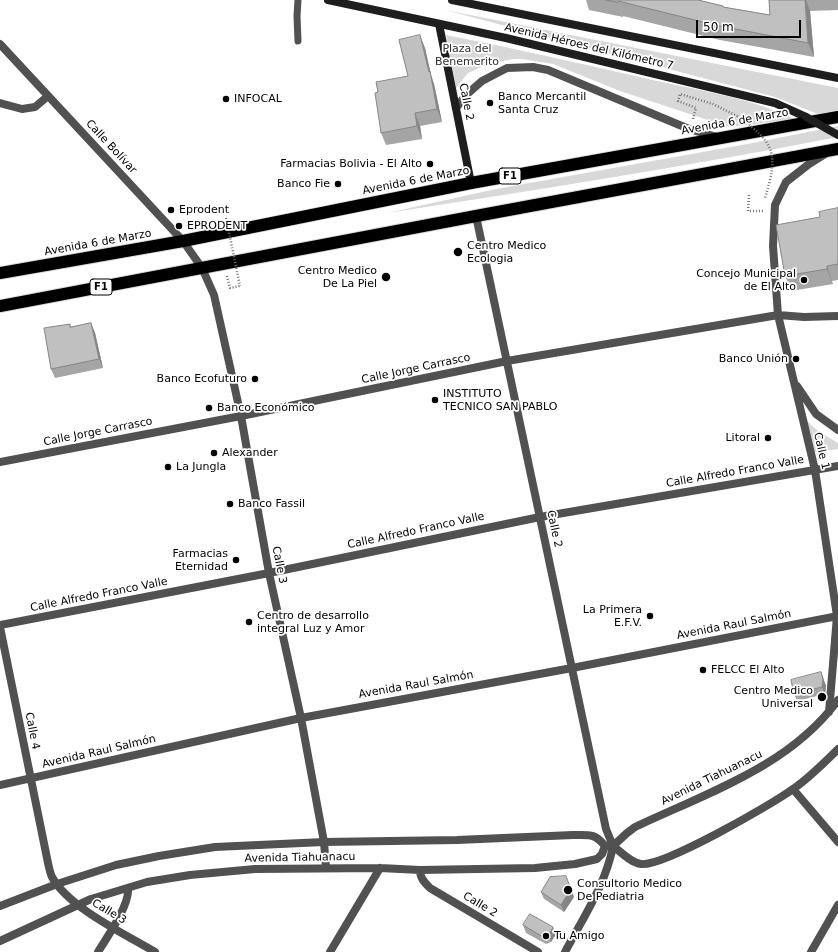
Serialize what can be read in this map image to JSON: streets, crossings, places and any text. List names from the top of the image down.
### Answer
{
  "streets": {
    "highway": ["Avenida 6 de Marzo", "F1"],
    "main road": ["Avenida Héroes del Kilómetro 7", "Calle 2"],
    "street": [
      "Calle Bolívar",
      "Calle Jorge Carrasco",
      "Calle 1",
      "Calle Alfredo Franco Valle",
      "Calle 3",
      "Avenida Raul Salmón",
      "Calle 4",
      "Avenida Tiahuanacu"
    ]
  },
  "crossings": [
    ["Avenida Héroes del Kilómetro 7", "Calle 2"],
    ["Calle 2", "Avenida 6 de Marzo"],
    ["Calle 2", "F1"],
    ["Calle 2", "Calle Jorge Carrasco"],
    ["Calle 2", "Calle Alfredo Franco Valle"],
    ["Calle 2", "Avenida Raul Salmón"],
    ["Calle 2", "Avenida Tiahuanacu"],
    ["Avenida 6 de Marzo", "Calle Bolívar"],
    ["Calle Bolívar", "F1"],
    ["Calle Bolívar", "Calle 3"],
    ["F1", "Calle 1"],
    ["F1", "Calle 3"],
    ["Calle Jorge Carrasco", "Calle 1"],
    ["Calle Jorge Carrasco", "Calle 3"],
    ["Calle 1", "Calle Alfredo Franco Valle"],
    ["Calle 1", "Avenida Raul Salmón"],
    ["Calle 1", "Avenida Tiahuanacu"],
    ["Calle Alfredo Franco Valle", "Calle 3"],
    ["Calle Alfredo Franco Valle", "Calle 4"],
    ["Calle 3", "Avenida Raul Salmón"],
    ["Calle 3", "Calle 4"],
    ["Calle 3", "Avenida Tiahuanacu"],
    ["Avenida Raul Salmón", "Calle 4"],
    ["Calle 4", "Avenida Tiahuanacu"]
  ],
  "parks": ["Plaza del Benemerito"],
  "places": [
    "INFOCAL",
    "Banco Mercantil Santa Cruz",
    "Farmacias Bolivia - El Alto",
    "Banco Fie",
    "Eprodent",
    "EPRODENT",
    "Centro Medico Ecologia",
    "Centro Medico De La Piel",
    "Concejo Municipal de El Alto",
    "Banco Unión",
    "Banco Ecofuturo",
    "INSTITUTO TECNICO SAN PABLO",
    "Banco Económico",
    "Litoral",
    "Alexander",
    "La Jungla",
    "Banco Fassil",
    "Farmacias Eternidad",
    "La Primera E.F.V.",
    "Centro de desarrollo integral Luz y Amor",
    "FELCC El Alto",
    "Centro Medico Universal",
    "Consultorio Medico De Pediatria",
    "Tu Amigo"
  ],
  "scale_bar": "50 m"
}
